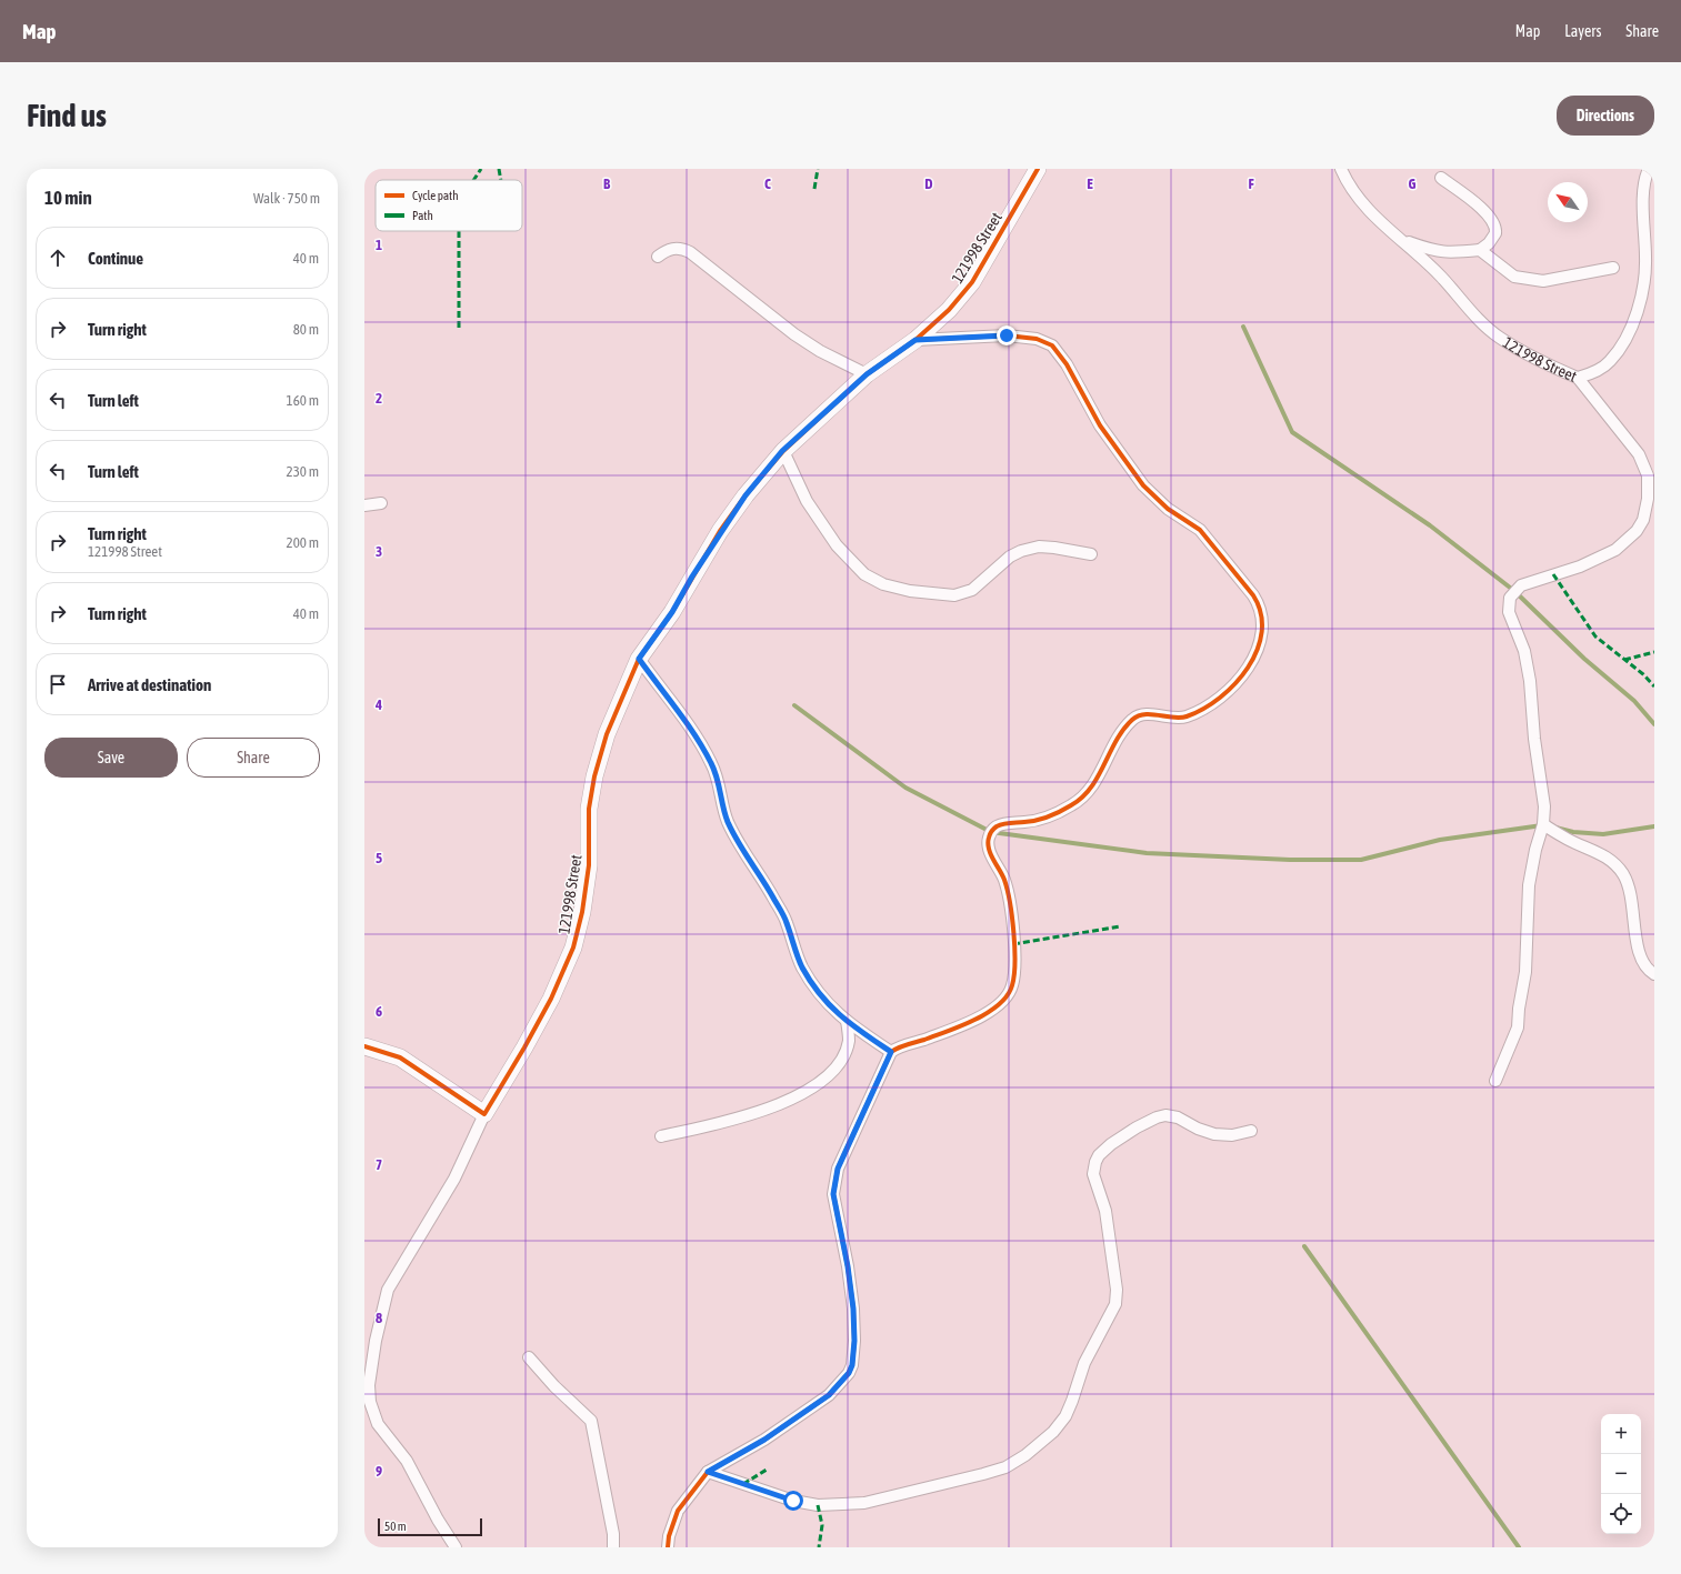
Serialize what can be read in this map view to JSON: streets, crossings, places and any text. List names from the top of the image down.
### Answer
{
  "streets": {
    "street": ["121998 Street"]
  },
  "legend": ["Cycle path", "Path"],
  "scale_bar": "50 m",
  "north": "top left",
  "page": {
    "header": "Map",
    "nav": ["Map", "Layers", "Share"],
    "buttons": [
      "Directions",
      ["Save", "Share"]
    ],
    "title": "Find us",
    "heading": ["10 min", "Walk · 750 m"],
    "list": [
      ["Continue", "40 m"],
      ["Turn right", "80 m"],
      ["Turn left", "160 m"],
      ["Turn left", "230 m"],
      ["Turn right", "121998 Street", "200 m"],
      ["Turn right", "40 m"],
      "Arrive at destination"
    ],
    "map_buttons": ["+", "−"],
    "scale": "50 m"
  },
  "grid": {
    "columns": [
      "B",
      "C",
      "D",
      "E",
      "F",
      "G"
    ],
    "rows": [
      "1",
      "2",
      "3",
      "4",
      "5",
      "6",
      "7",
      "8",
      "9"
    ]
  }
}
